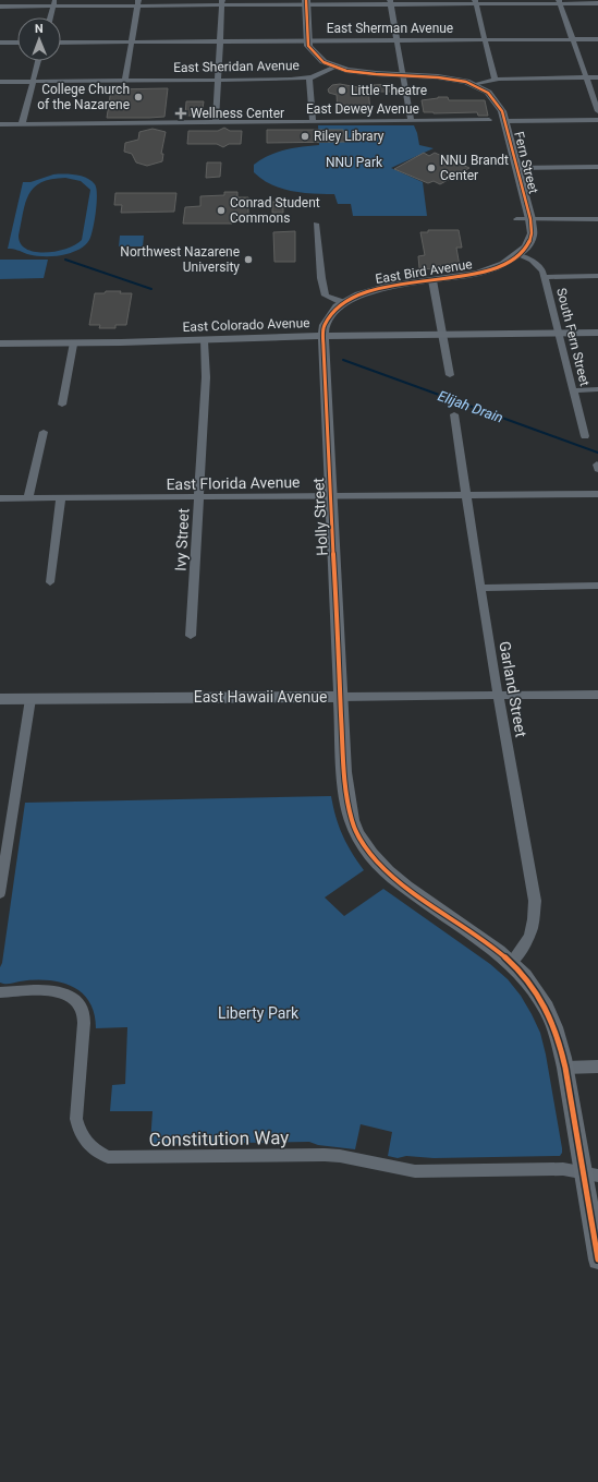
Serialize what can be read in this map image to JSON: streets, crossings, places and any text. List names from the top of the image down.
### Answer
{
  "streets": {
    "street": [
      "East Sherman Avenue",
      "East Sheridan Avenue",
      "East Dewey Avenue",
      "Fern Street",
      "East Bird Avenue",
      "East Colorado Avenue",
      "South Fern Street",
      "East Florida Avenue",
      "Holly Street",
      "Ivy Street",
      "Garland Street",
      "East Hawaii Avenue",
      "Constitution Way"
    ]
  },
  "crossings": [
    ["Fern Street", "East Bird Avenue"],
    ["Fern Street", "South Fern Street"],
    ["East Bird Avenue", "East Colorado Avenue"],
    ["East Bird Avenue", "South Fern Street"],
    ["East Bird Avenue", "Holly Street"],
    ["East Colorado Avenue", "South Fern Street"],
    ["East Colorado Avenue", "Holly Street"],
    ["East Colorado Avenue", "Ivy Street"],
    ["East Florida Avenue", "Holly Street"],
    ["East Florida Avenue", "Ivy Street"],
    ["East Florida Avenue", "Garland Street"],
    ["Holly Street", "Garland Street"],
    ["Holly Street", "East Hawaii Avenue"],
    ["Holly Street", "Constitution Way"],
    ["Garland Street", "East Hawaii Avenue"]
  ],
  "water": ["Elijah Drain"],
  "parks": ["NNU Park", "Liberty Park"],
  "places": {
    "other": [
      "Little Theatre",
      "College Church of the Nazarene",
      "Riley Library",
      "NNU Brandt Center",
      "Conrad Student Commons",
      "Northwest Nazarene University"
    ],
    "health": ["Wellness Center"]
  },
  "north": "top"
}
